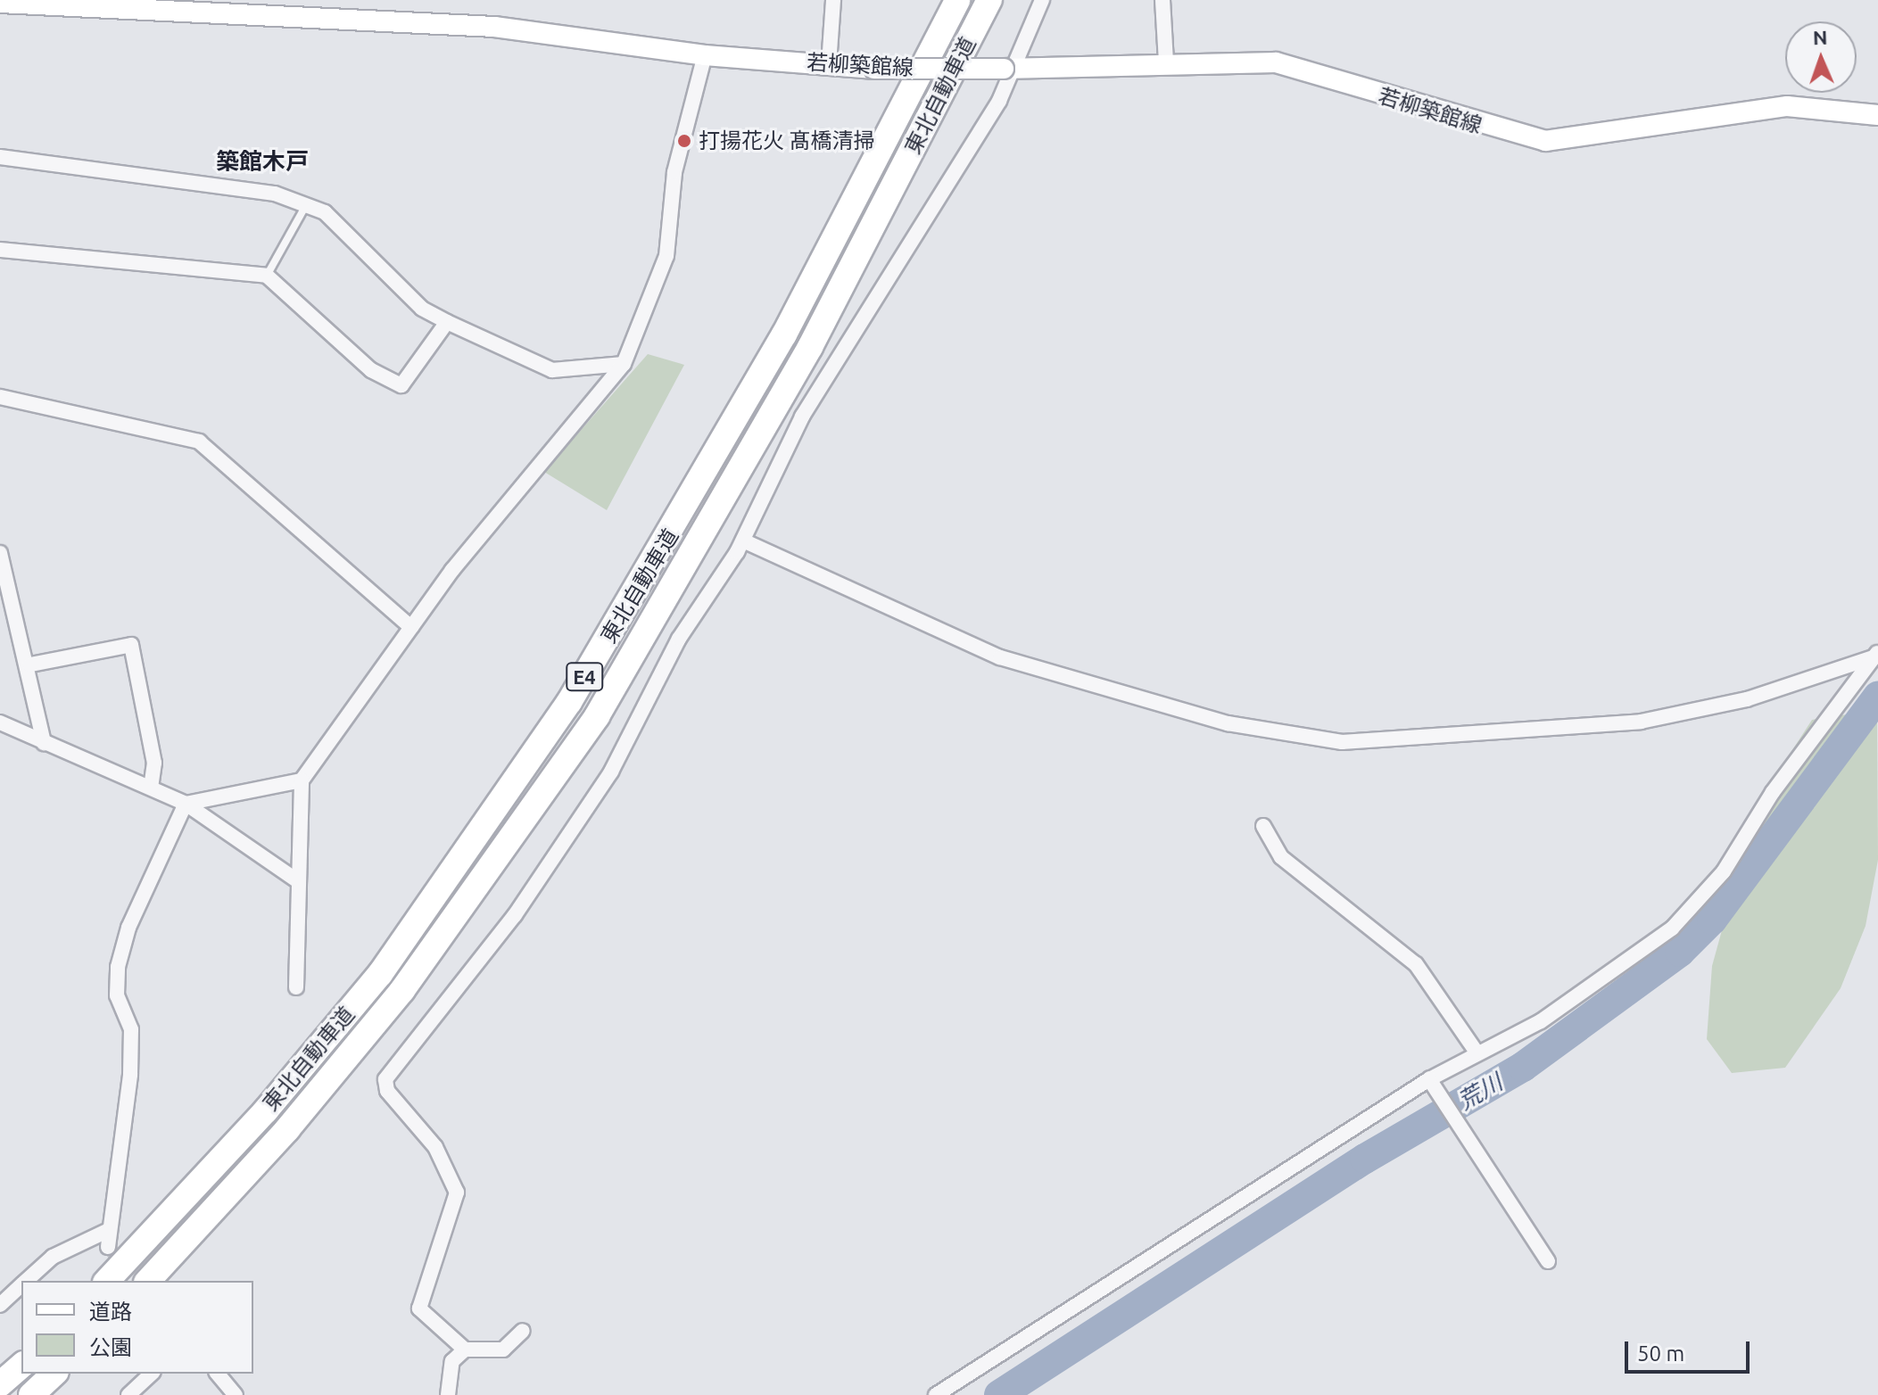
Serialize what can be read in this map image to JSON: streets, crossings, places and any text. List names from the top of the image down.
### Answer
{
  "streets": {
    "highway": ["東北自動車道", "E4"],
    "main road": ["若柳築館線"]
  },
  "districts": ["築館木戸"],
  "water": ["荒川"],
  "places": ["打揚花火 髙橋清掃"],
  "legend": ["道路", "公園"],
  "scale_bar": "50 m",
  "north": "top"
}
